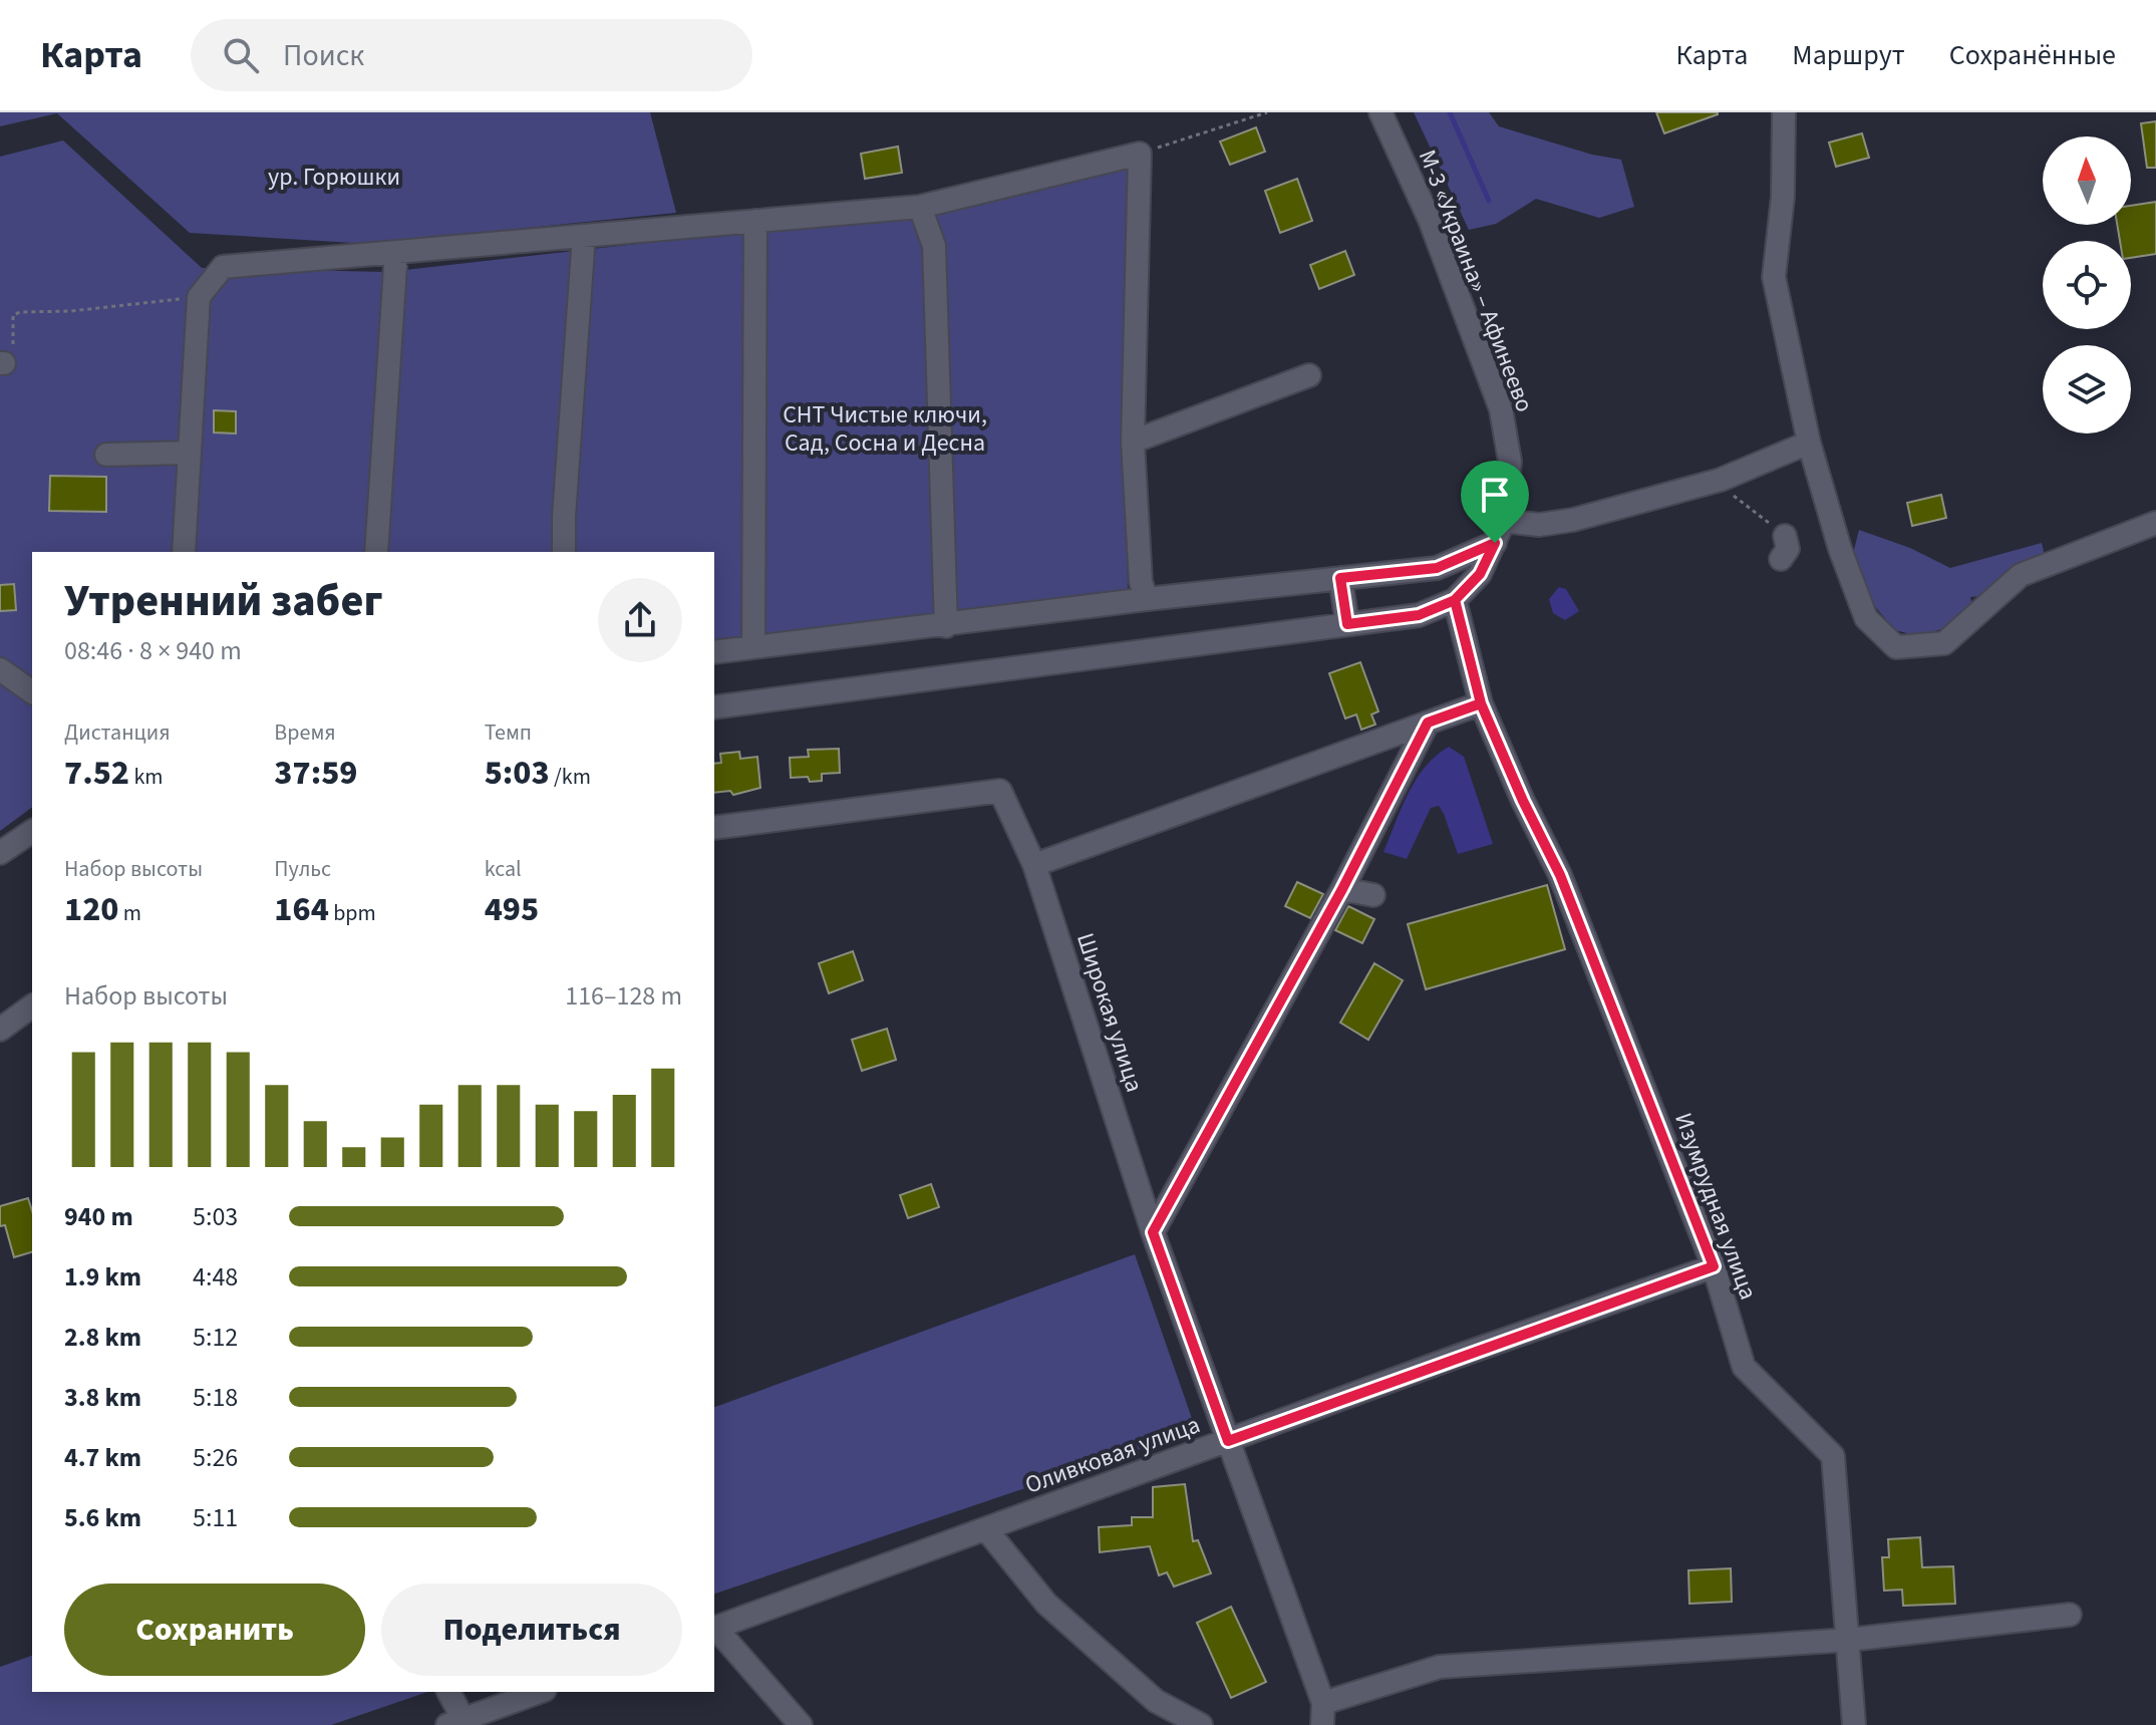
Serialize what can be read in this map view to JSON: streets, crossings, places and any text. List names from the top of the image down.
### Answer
{
  "streets": {
    "street": [
      "М-3 «Украина» – Афинеево",
      "Широкая улица",
      "Изумрудная улица",
      "Оливковая улица"
    ]
  },
  "crossings": [
    ["Широкая улица", "Оливковая улица"],
    ["Изумрудная улица", "Оливковая улица"]
  ],
  "parks": ["ур. Горюшки", "СНТ Чистые ключи, Сад, Сосна и Десна"],
  "north": "top",
  "page": {
    "header": "Карта",
    "search": "Поиск",
    "nav": ["Карта", "Маршрут", "Сохранённые"],
    "heading": ["Утренний забег", "08:46 · 8 × 940 m"],
    "stats": [
      ["Дистанция", "7.52 km"],
      ["Время", "37:59"],
      ["Темп", "5:03 /km"],
      ["Набор высоты", "120 m"],
      ["Пульс", "164 bpm"],
      ["kcal", "495"]
    ],
    "chart": ["Набор высоты", "116–128 m"],
    "list": [
      {
        "name": "940 m",
        "note": "5:03"
      },
      {
        "name": "1.9 km",
        "note": "4:48"
      },
      {
        "name": "2.8 km",
        "note": "5:12"
      },
      {
        "name": "3.8 km",
        "note": "5:18"
      },
      {
        "name": "4.7 km",
        "note": "5:26"
      },
      {
        "name": "5.6 km",
        "note": "5:11"
      }
    ],
    "buttons": ["Сохранить", "Поделиться"]
  }
}
